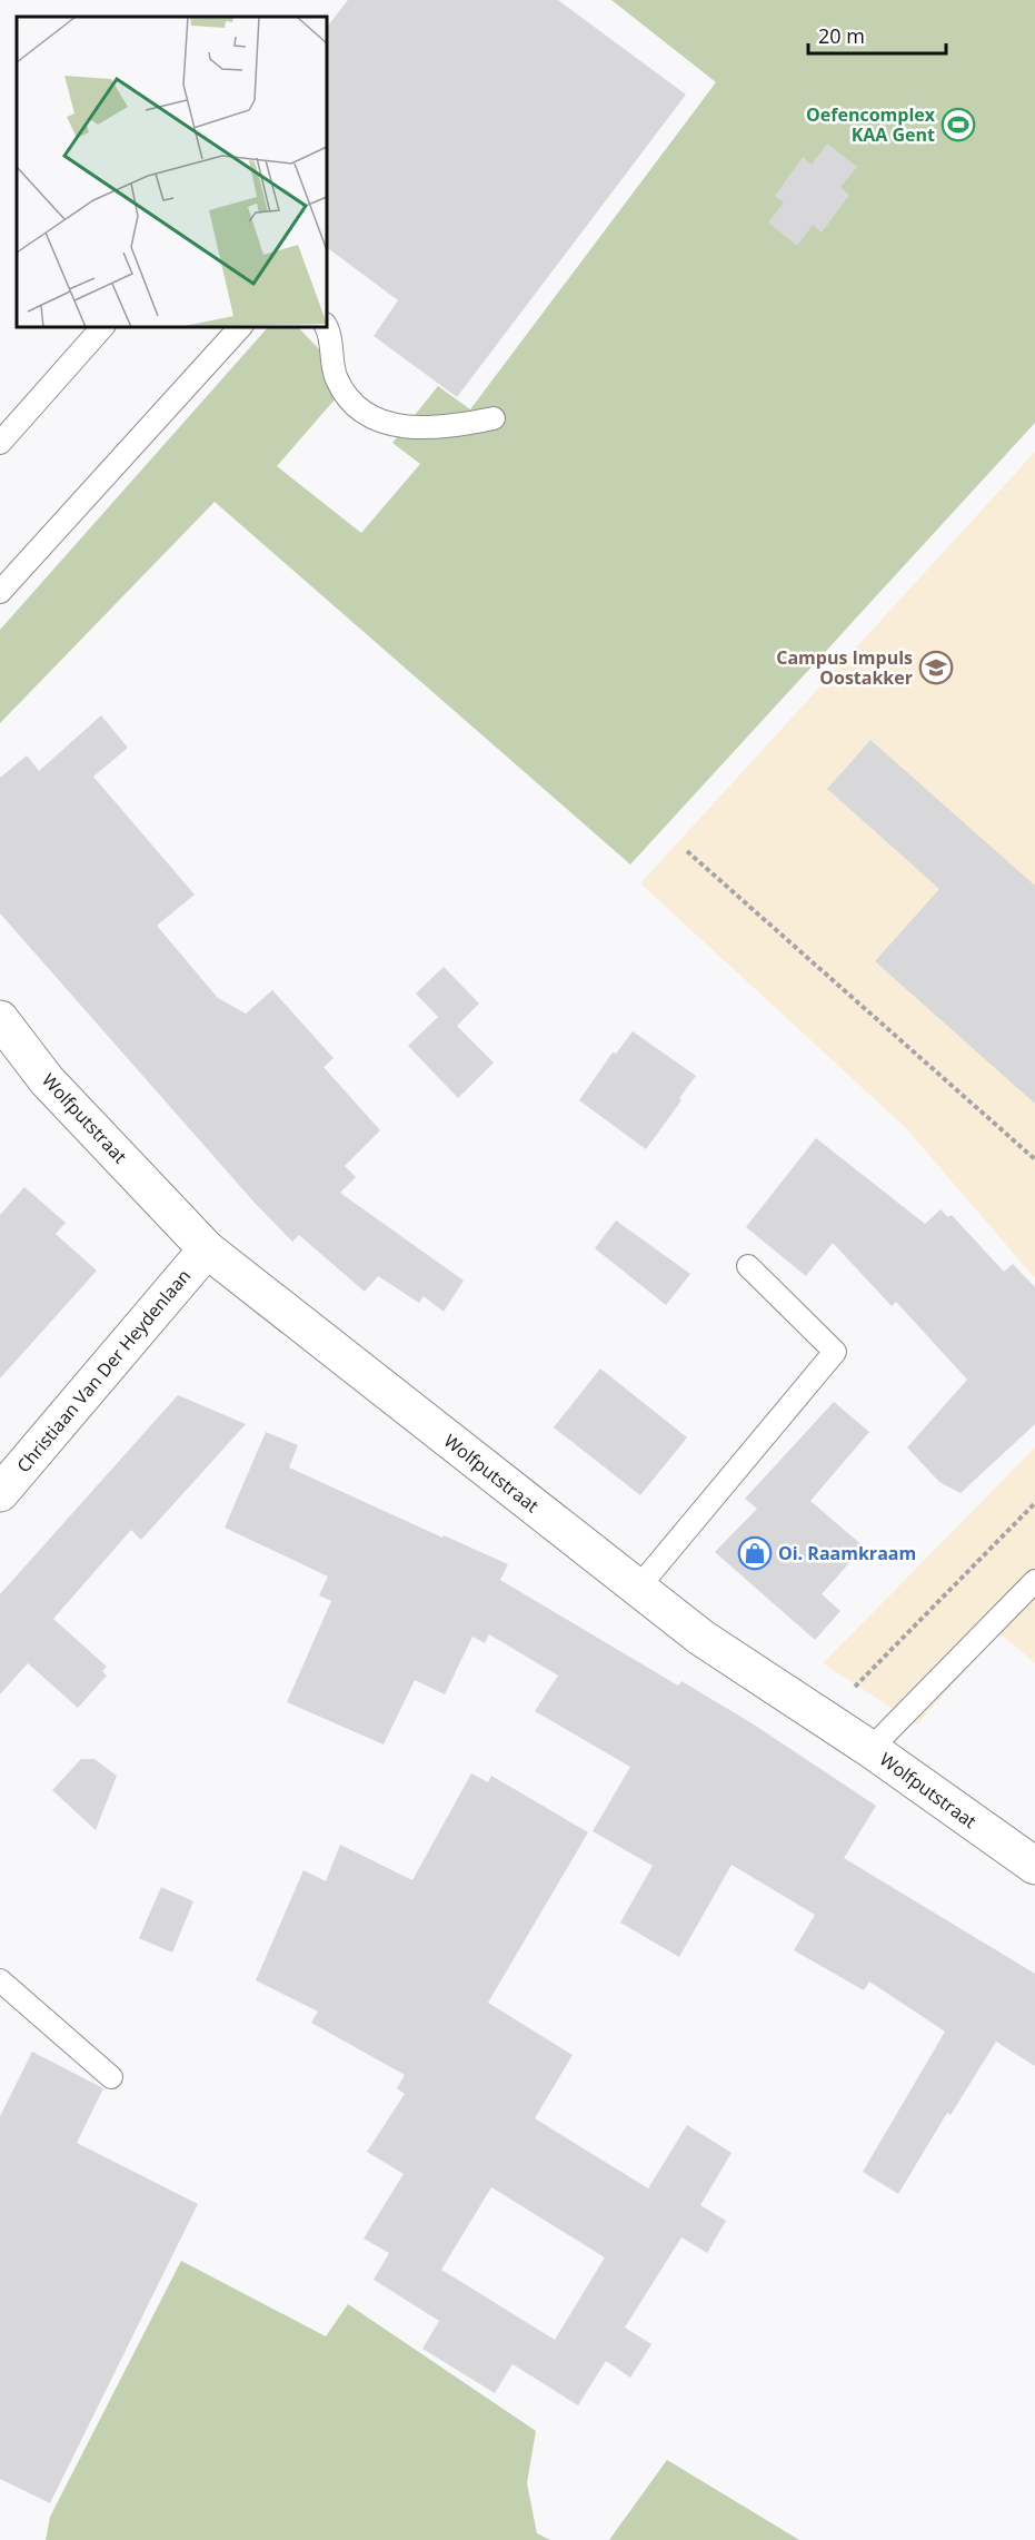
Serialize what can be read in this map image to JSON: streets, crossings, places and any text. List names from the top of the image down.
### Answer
{
  "streets": {
    "street": ["Wolfputstraat", "Christiaan Van Der Heydenlaan"]
  },
  "crossings": [
    ["Wolfputstraat", "Christiaan Van Der Heydenlaan"]
  ],
  "places": {
    "sports": ["Oefencomplex KAA Gent"],
    "school or university": ["Campus Impuls Oostakker"],
    "shop": ["Oi. Raamkraam"]
  },
  "scale_bar": "20 m"
}
